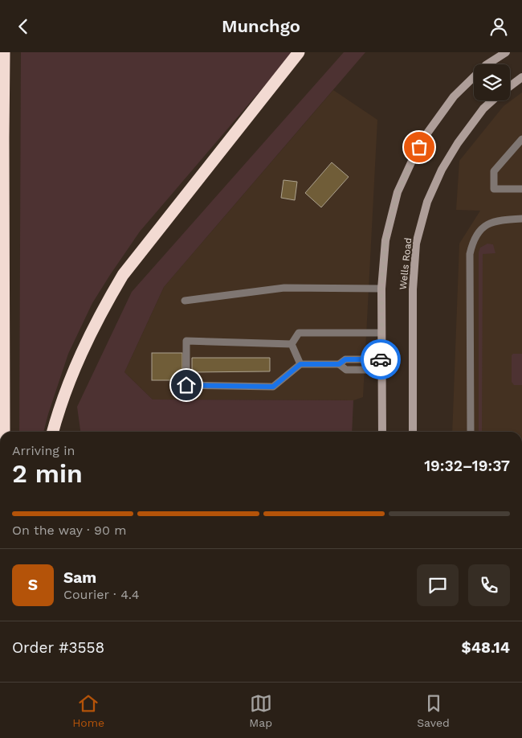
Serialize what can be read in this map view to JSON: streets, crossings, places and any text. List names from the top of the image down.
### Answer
{
  "streets": {
    "main road": ["Wells Road"]
  },
  "page": {
    "header": "Munchgo",
    "heading": ["2 min", "Arriving in", "19:32–19:37"],
    "panel": [
      "Sam",
      "Courier · 4.4",
      "Order #3558",
      "$48.14"
    ],
    "bar": "On the way · 90 m",
    "round": "S",
    "tabs": ["Home", "Map", "Saved"]
  }
}
